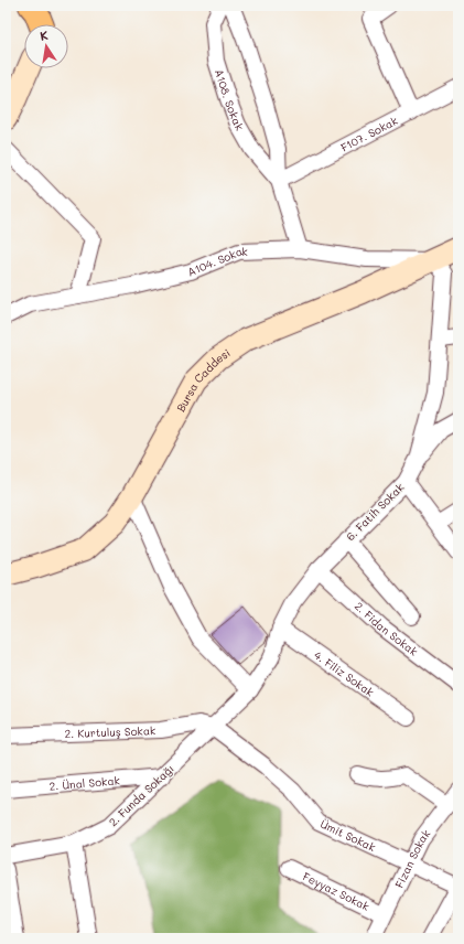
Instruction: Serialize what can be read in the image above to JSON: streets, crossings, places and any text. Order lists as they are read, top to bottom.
{
  "streets": {
    "main road": ["Bursa Caddesi"],
    "street": [
      "A108. Sokak",
      "F107. Sokak",
      "A104. Sokak",
      "6. Fatih Sokak",
      "2. Fidan Sokak",
      "4. Filiz Sokak",
      "2. Kurtuluş Sokak",
      "2. Ünal Sokak",
      "2. Funda Sokağı",
      "Ümit Sokak",
      "Fizan Sokak",
      "Feyyaz Sokak"
    ]
  },
  "crossings": [
    ["A108. Sokak", "F107. Sokak"],
    ["A108. Sokak", "A104. Sokak"],
    ["A104. Sokak", "Bursa Caddesi"],
    ["A104. Sokak", "6. Fatih Sokak"],
    ["Bursa Caddesi", "6. Fatih Sokak"],
    ["6. Fatih Sokak", "2. Fidan Sokak"],
    ["6. Fatih Sokak", "4. Filiz Sokak"],
    ["6. Fatih Sokak", "2. Kurtuluş Sokak"],
    ["6. Fatih Sokak", "2. Funda Sokağı"],
    ["6. Fatih Sokak", "Ümit Sokak"],
    ["2. Kurtuluş Sokak", "2. Funda Sokağı"],
    ["2. Kurtuluş Sokak", "Ümit Sokak"],
    ["2. Ünal Sokak", "2. Funda Sokağı"],
    ["2. Funda Sokağı", "Ümit Sokak"],
    ["Ümit Sokak", "Fizan Sokak"],
    ["Fizan Sokak", "Feyyaz Sokak"]
  ],
  "north": "top"
}
